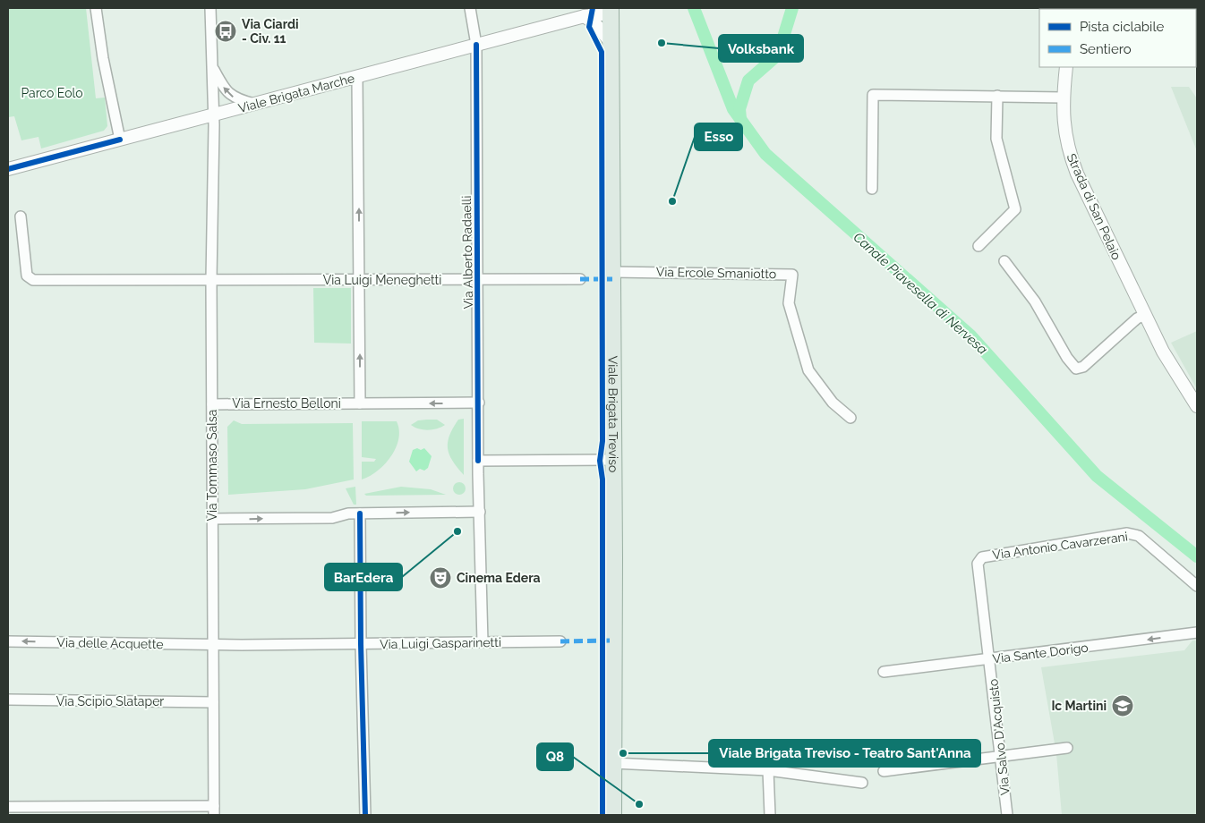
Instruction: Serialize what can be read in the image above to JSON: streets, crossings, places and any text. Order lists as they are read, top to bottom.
{
  "streets": {
    "main road": ["Viale Brigata Treviso"],
    "street": [
      "Viale Brigata Marche",
      "Strada di San Pelaio",
      "Via Alberto Radaelli",
      "Via Ercole Smaniotto",
      "Via Luigi Meneghetti",
      "Via Ernesto Belloni",
      "Via Tommaso Salsa",
      "Via Antonio Cavarzerani",
      "Via delle Acquette",
      "Via Luigi Gasparinetti",
      "Via Sante Dorigo",
      "Via Scipio Slataper",
      "Via Salvo D'Acquisto"
    ]
  },
  "crossings": [
    ["Viale Brigata Marche", "Via Alberto Radaelli"],
    ["Viale Brigata Marche", "Viale Brigata Treviso"],
    ["Viale Brigata Marche", "Via Tommaso Salsa"],
    ["Via Alberto Radaelli", "Via Luigi Meneghetti"],
    ["Via Alberto Radaelli", "Via Ernesto Belloni"],
    ["Via Alberto Radaelli", "Via Luigi Gasparinetti"],
    ["Via Ercole Smaniotto", "Viale Brigata Treviso"],
    ["Via Luigi Meneghetti", "Via Tommaso Salsa"],
    ["Via Ernesto Belloni", "Via Tommaso Salsa"],
    ["Via Tommaso Salsa", "Via delle Acquette"],
    ["Via Tommaso Salsa", "Via Luigi Gasparinetti"],
    ["Via Tommaso Salsa", "Via Scipio Slataper"],
    ["Via Antonio Cavarzerani", "Via Sante Dorigo"],
    ["Via Antonio Cavarzerani", "Via Salvo D'Acquisto"],
    ["Via delle Acquette", "Via Luigi Gasparinetti"],
    ["Via Sante Dorigo", "Via Salvo D'Acquisto"]
  ],
  "one_way": ["Via Ernesto Belloni", "Via delle Acquette", "Via Sante Dorigo"],
  "water": ["Canale Piavesella di Nervesa"],
  "parks": ["Parco Eolo"],
  "places": {
    "bus stop": ["Via Ciardi - Civ. 11"],
    "other": [
      "Volksbank",
      "Esso",
      "BarEdera",
      "Viale Brigata Treviso - Teatro Sant'Anna",
      "Q8"
    ],
    "theatre": ["Cinema Edera"],
    "school or university": ["Ic Martini"]
  },
  "legend": ["Pista ciclabile", "Sentiero"]
}
